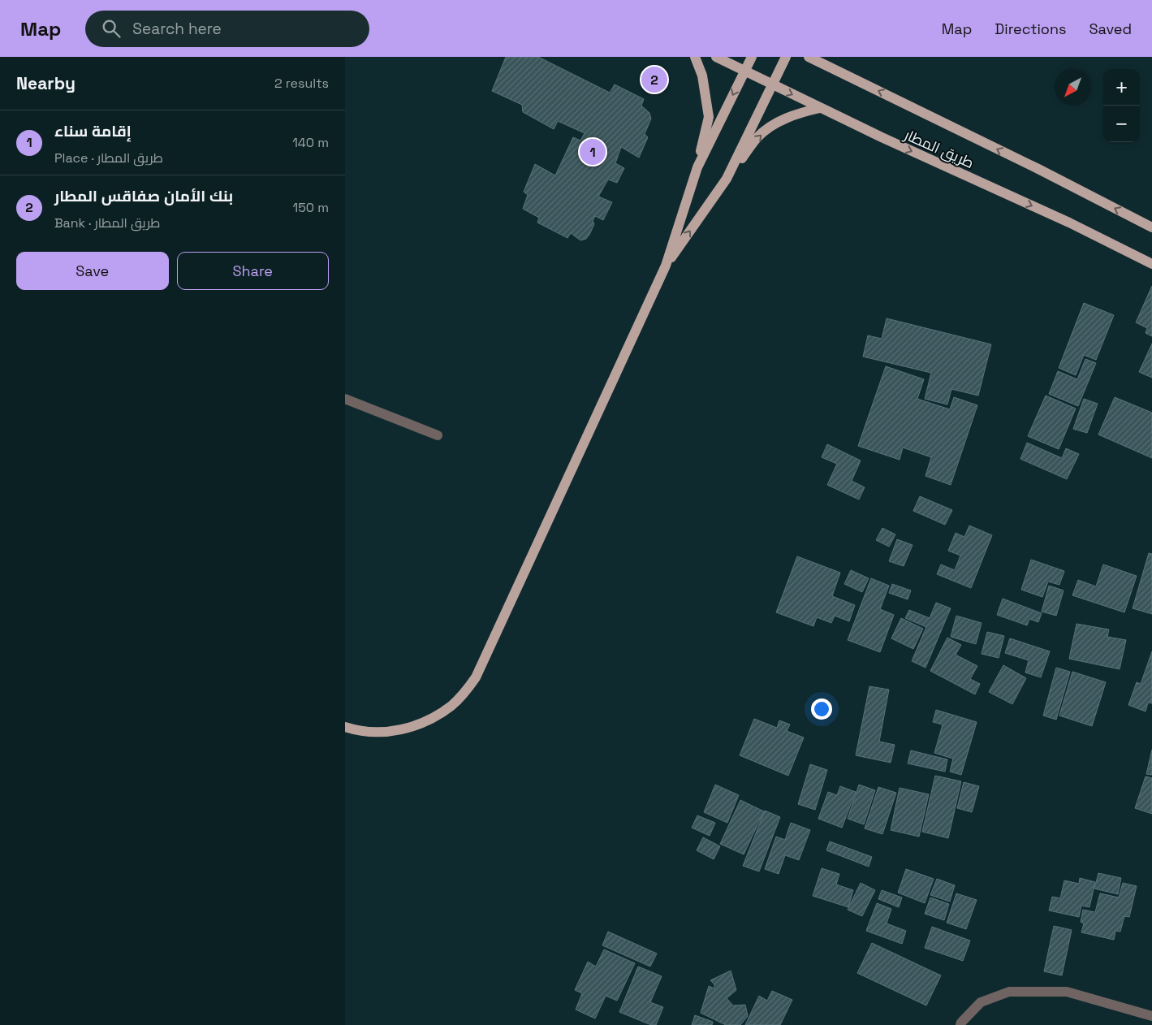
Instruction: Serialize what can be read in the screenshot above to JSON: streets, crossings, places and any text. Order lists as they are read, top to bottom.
{
  "streets": {
    "main road": ["طريق المطار"]
  },
  "north": "bottom left",
  "page": {
    "header": "Map",
    "search": "Search here",
    "nav": ["Map", "Directions", "Saved"],
    "heading": ["Nearby", "2 results"],
    "pins": ["2", "1"],
    "map_buttons": ["+", "−"],
    "list": [
      {
        "mark": "1",
        "name": "إقامة سناء",
        "note": "Place · طريق المطار",
        "value": "140 m"
      },
      {
        "mark": "2",
        "name": "بنك الأمان صفاقس المطار",
        "note": "Bank · طريق المطار",
        "value": "150 m"
      }
    ],
    "buttons": ["Save", "Share"]
  }
}
